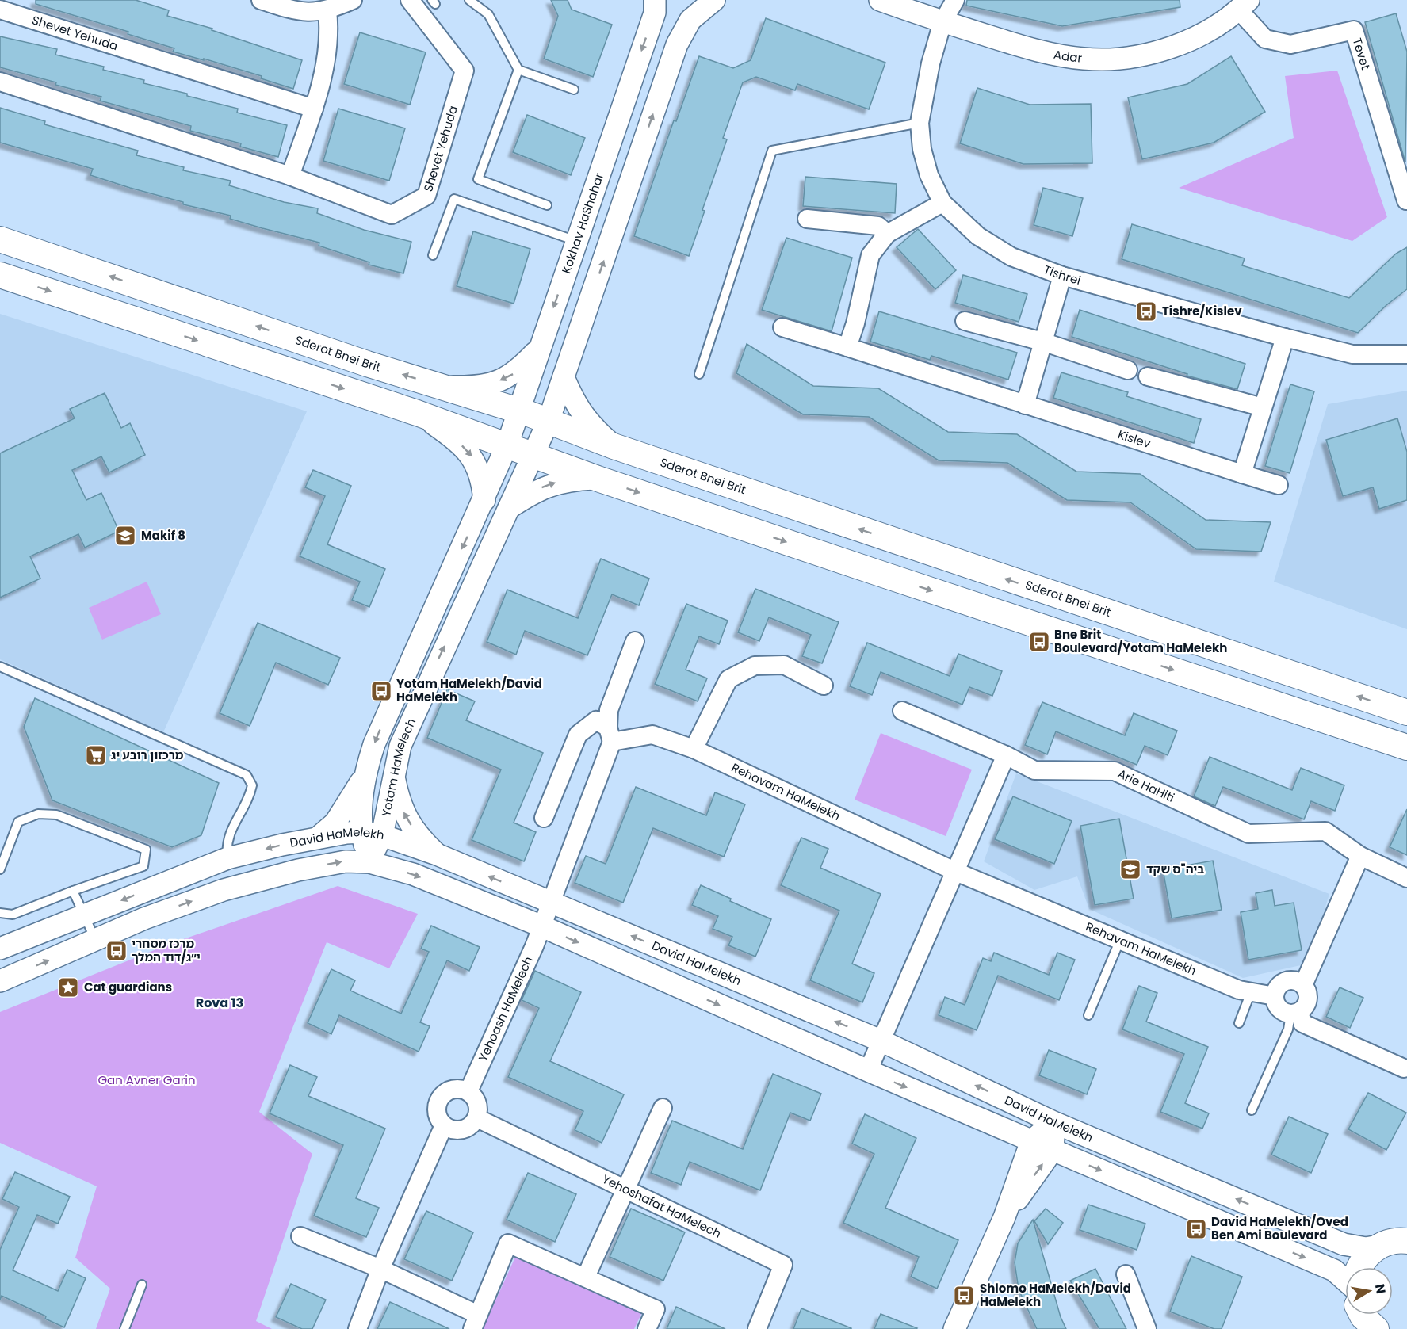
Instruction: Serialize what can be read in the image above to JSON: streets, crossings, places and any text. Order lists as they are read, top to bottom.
{
  "streets": {
    "main road": ["Sderot Bnei Brit"],
    "street": [
      "Shevet Yehuda",
      "Tevet",
      "Adar",
      "Kokhav HaShahar",
      "Tishrei",
      "Kislev",
      "Yotam HaMelech",
      "Arie HaHiti",
      "Rehavam HaMelekh",
      "David HaMelekh",
      "Yehoash HaMelech",
      "Yehoshafat HaMelech"
    ]
  },
  "crossings": [
    ["Tevet", "Adar"],
    ["Adar", "Tishrei"],
    ["Kokhav HaShahar", "Sderot Bnei Brit"],
    ["Kokhav HaShahar", "Yotam HaMelech"],
    ["Sderot Bnei Brit", "Yotam HaMelech"],
    ["Yotam HaMelech", "David HaMelekh"],
    ["David HaMelekh", "Yehoash HaMelech"],
    ["Yehoash HaMelech", "Yehoshafat HaMelech"]
  ],
  "districts": ["Rova 13"],
  "parks": ["Gan Avner Garin"],
  "places": {
    "bus stop": [
      "Tishre/Kislev",
      "Bne Brit Boulevard/Yotam HaMelekh",
      "Yotam HaMelekh/David HaMelekh",
      "מרכז מסחרי י״ג/דוד המלך",
      "David HaMelekh/Oved Ben Ami Boulevard",
      "Shlomo HaMelekh/David HaMelekh"
    ],
    "school or university": ["Makif 8", "ביה\"ס שקד"],
    "supermarket": ["מרכזון רובע יג"],
    "place": ["Cat guardians"]
  },
  "north": "right"
}
